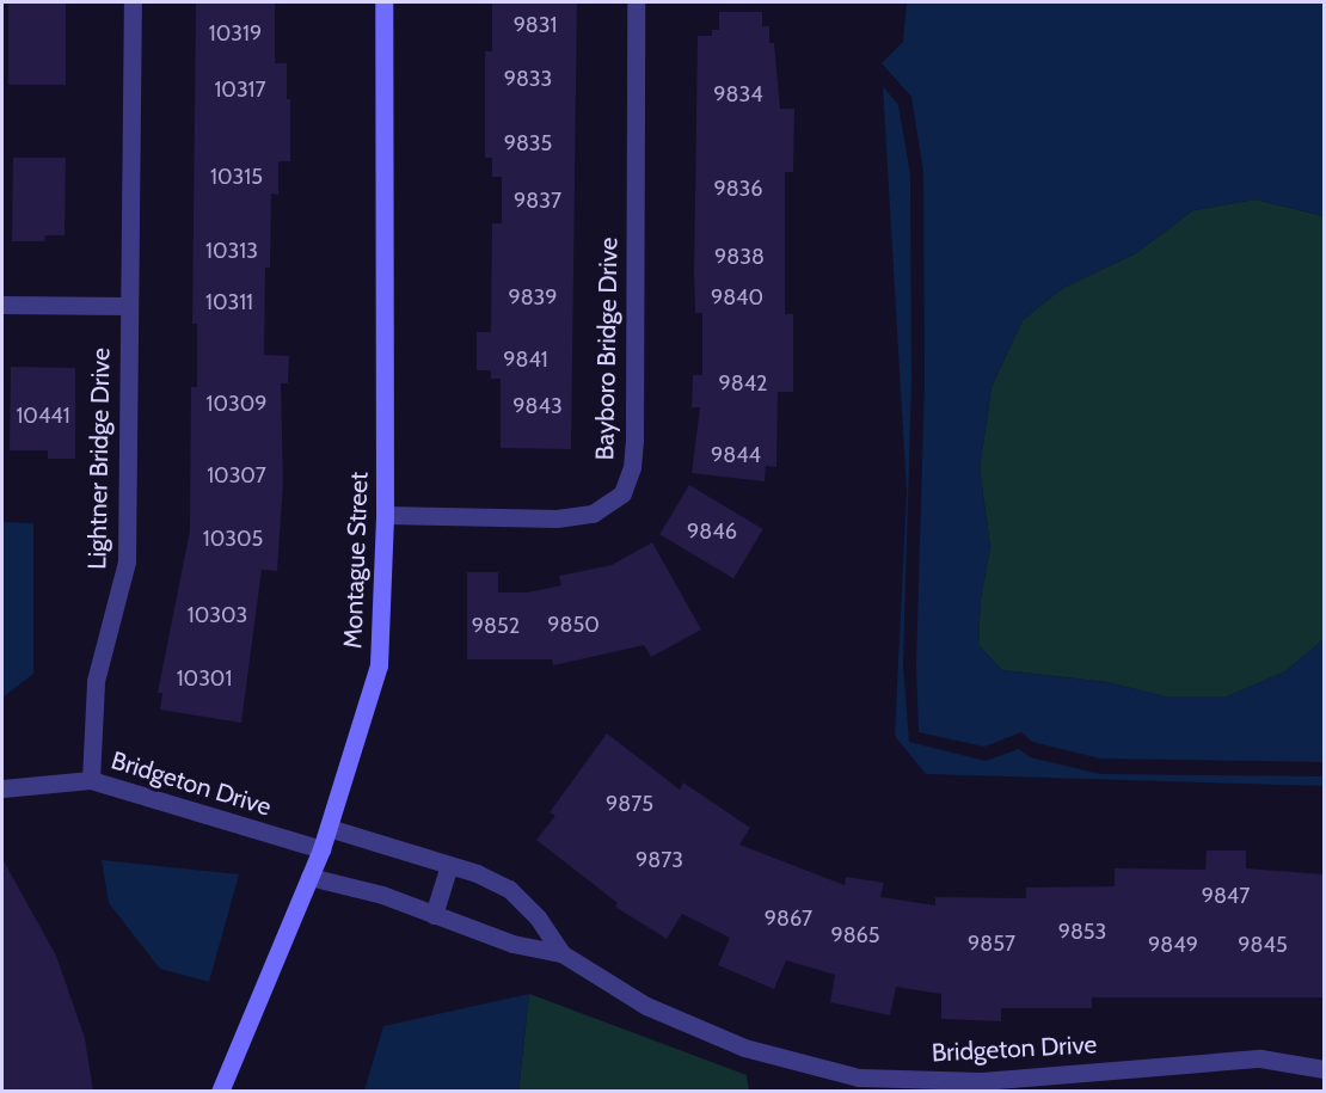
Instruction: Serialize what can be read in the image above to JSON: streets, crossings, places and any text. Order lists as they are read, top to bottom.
{
  "streets": {
    "street": [
      "Bayboro Bridge Drive",
      "Lightner Bridge Drive",
      "Montague Street",
      "Bridgeton Drive"
    ]
  },
  "crossings": [
    ["Bayboro Bridge Drive", "Montague Street"],
    ["Lightner Bridge Drive", "Bridgeton Drive"],
    ["Montague Street", "Bridgeton Drive"]
  ],
  "house_numbers": [
    "9831",
    "10319",
    "9833",
    "10317",
    "9834",
    "9835",
    "10315",
    "9836",
    "9837",
    "10313",
    "9838",
    "9839",
    "9840",
    "10311",
    "9841",
    "9842",
    "10309",
    "9843",
    "10441",
    "9844",
    "10307",
    "9846",
    "10305",
    "10303",
    "9850",
    "9852",
    "10301",
    "9875",
    "9873",
    "9847",
    "9867",
    "9853",
    "9865",
    "9857",
    "9849",
    "9845"
  ]
}
